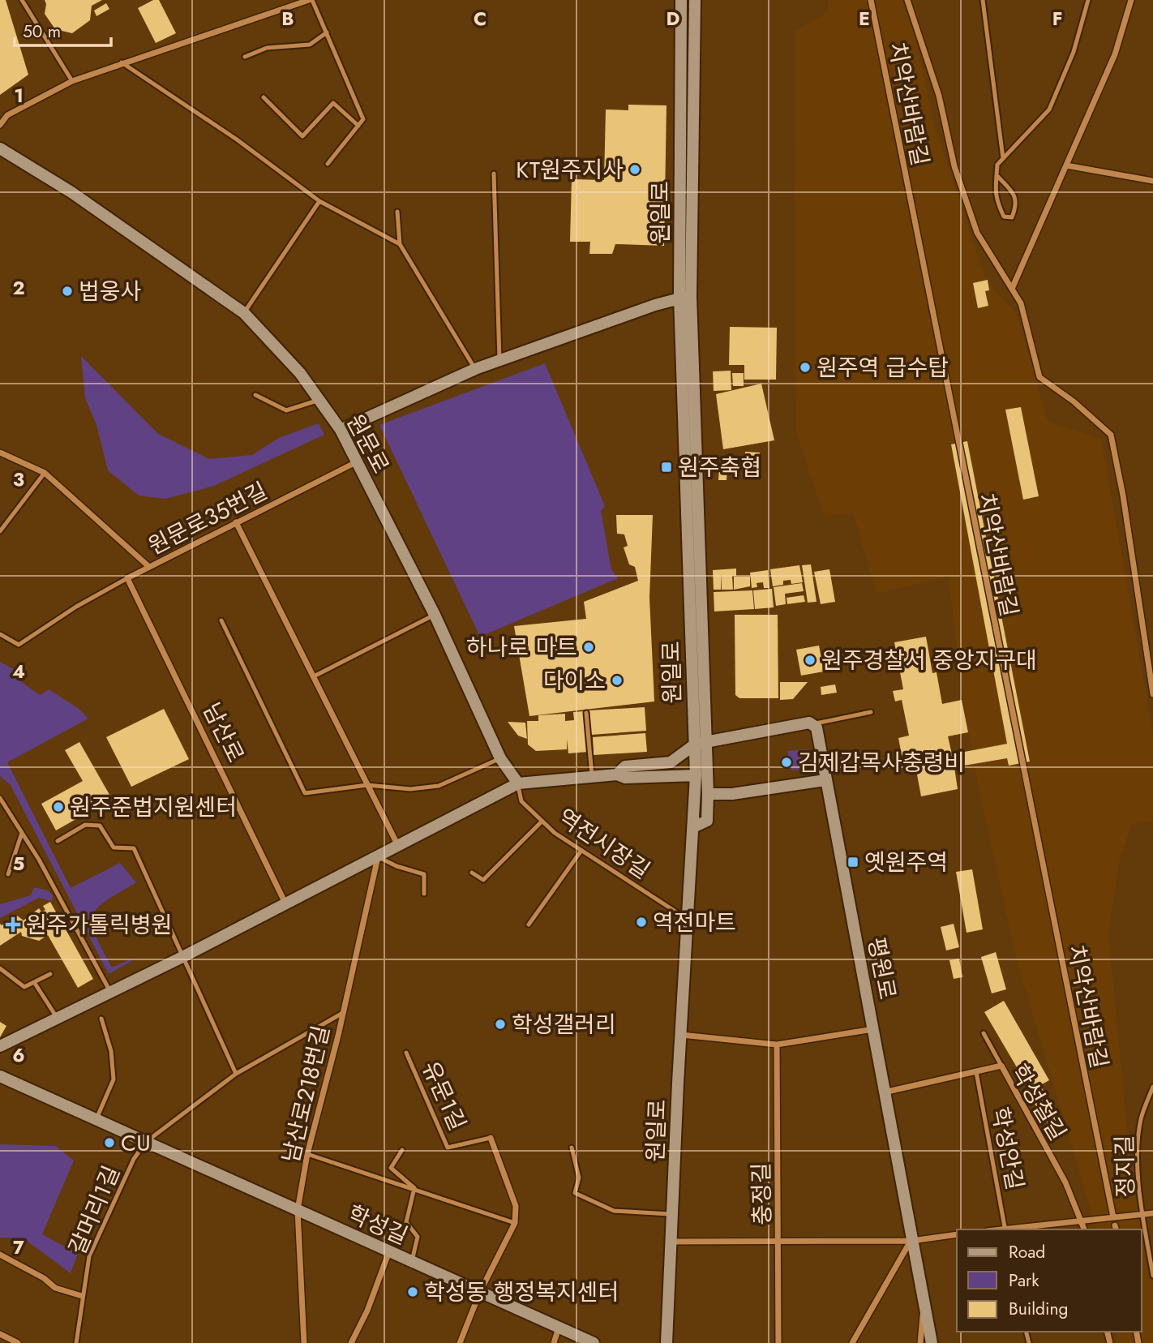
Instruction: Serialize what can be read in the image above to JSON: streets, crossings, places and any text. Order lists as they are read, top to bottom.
{
  "streets": {
    "street": [
      "치악산바람길",
      "원일로",
      "원문로",
      "원문로35번길",
      "남산로",
      "평원로",
      "남산로218번길",
      "유문1길",
      "학성철길",
      "정지길",
      "충정길",
      "학성길"
    ],
    "lane": ["역전시장길", "학성안길", "갈머리1길"]
  },
  "crossings": [
    ["원일로", "역전시장길"],
    ["원문로", "원문로35번길"],
    ["원문로", "역전시장길"],
    ["원문로35번길", "남산로"],
    ["평원로", "학성철길"],
    ["남산로218번길", "학성길"],
    ["학성철길", "학성안길"],
    ["갈머리1길", "학성길"]
  ],
  "places": {
    "other": [
      "KT원주지사",
      "법웅사",
      "원주역 급수탑",
      "하나로 마트",
      "원주경찰서 중앙지구대",
      "다이소",
      "김제갑목사충령비",
      "원주준법지원센터",
      "역전마트",
      "학성갤러리",
      "CU",
      "학성동 행정복지센터"
    ],
    "transit": ["원주축협", "옛원주역"],
    "health": ["원주가톨릭병원"]
  },
  "legend": ["Road", "Park", "Building"],
  "scale_bar": "50 m",
  "grid": {
    "columns": [
      "B",
      "C",
      "D",
      "E",
      "F"
    ],
    "rows": [
      "1",
      "2",
      "3",
      "4",
      "5",
      "6",
      "7"
    ]
  }
}
